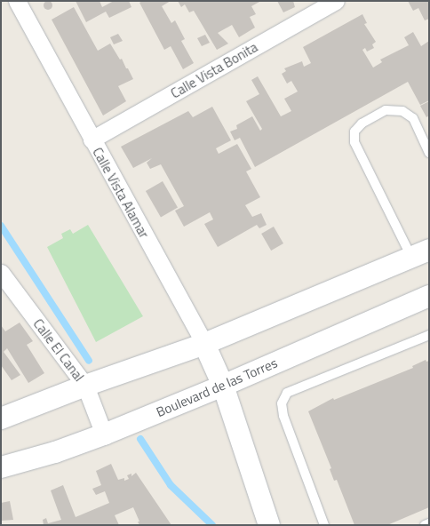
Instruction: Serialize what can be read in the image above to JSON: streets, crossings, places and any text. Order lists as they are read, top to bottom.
{
  "streets": {
    "street": [
      "Calle Vista Bonita",
      "Calle Vista Alamar",
      "Calle El Canal",
      "Boulevard de las Torres"
    ]
  },
  "crossings": [
    ["Calle Vista Bonita", "Calle Vista Alamar"],
    ["Calle Vista Alamar", "Boulevard de las Torres"],
    ["Calle El Canal", "Boulevard de las Torres"]
  ]
}
